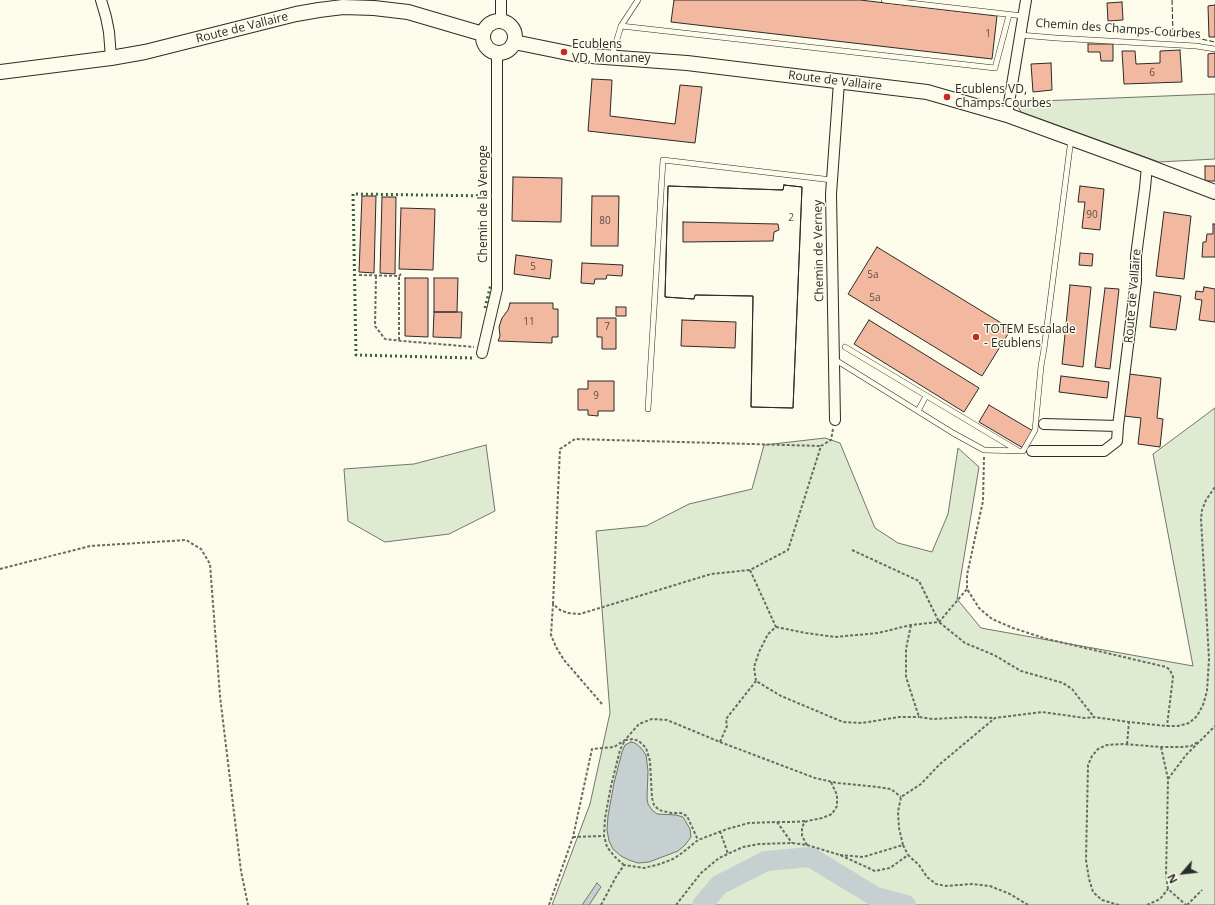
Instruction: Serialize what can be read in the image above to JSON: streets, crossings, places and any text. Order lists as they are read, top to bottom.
{
  "streets": {
    "street": [
      "Route de Vallaire",
      "Chemin des Champs-Courbes",
      "Chemin de la Venoge",
      "Chemin de Verney"
    ]
  },
  "crossings": [
    ["Route de Vallaire", "Chemin des Champs-Courbes"],
    ["Route de Vallaire", "Chemin de la Venoge"],
    ["Route de Vallaire", "Chemin de Verney"]
  ],
  "places": ["Ecublens VD, Montaney", "Ecublens VD, Champs-Courbes", "TOTEM Escalade - Ecublens"],
  "house_numbers": [
    "1",
    "6",
    "90",
    "2",
    "80",
    "5",
    "5a",
    "5a",
    "11",
    "7",
    "9"
  ],
  "north": "bottom left"
}
